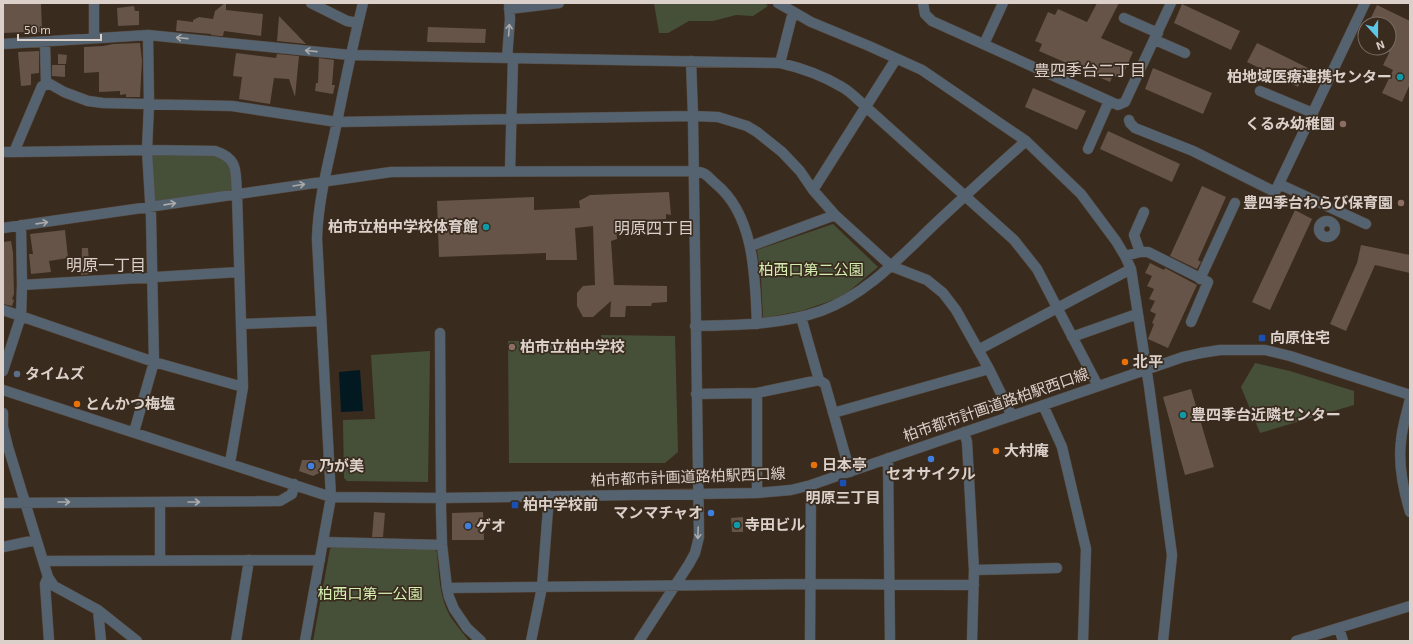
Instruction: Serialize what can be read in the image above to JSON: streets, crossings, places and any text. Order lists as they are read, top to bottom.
{
  "streets": {
    "street": ["柏市都市計画道路柏駅西口線"]
  },
  "districts": ["豊四季台二丁目", "明原四丁目", "明原一丁目"],
  "parks": ["柏西口第二公園", "柏西口第一公園"],
  "places": {
    "other": [
      "柏地域医療連携センター",
      "くるみ幼稚園",
      "豊四季台わらび保育園",
      "柏市立柏中学校体育館",
      "柏市立柏中学校",
      "北平",
      "タイムズ",
      "とんかつ梅塩",
      "豊四季台近隣センター",
      "大村庵",
      "セオサイクル",
      "日本亭",
      "乃が美",
      "マンマチャオ",
      "寺田ビル",
      "ゲオ"
    ],
    "transit": ["向原住宅", "明原三丁目", "柏中学校前"]
  },
  "scale_bar": "50 m",
  "north": "bottom"
}
